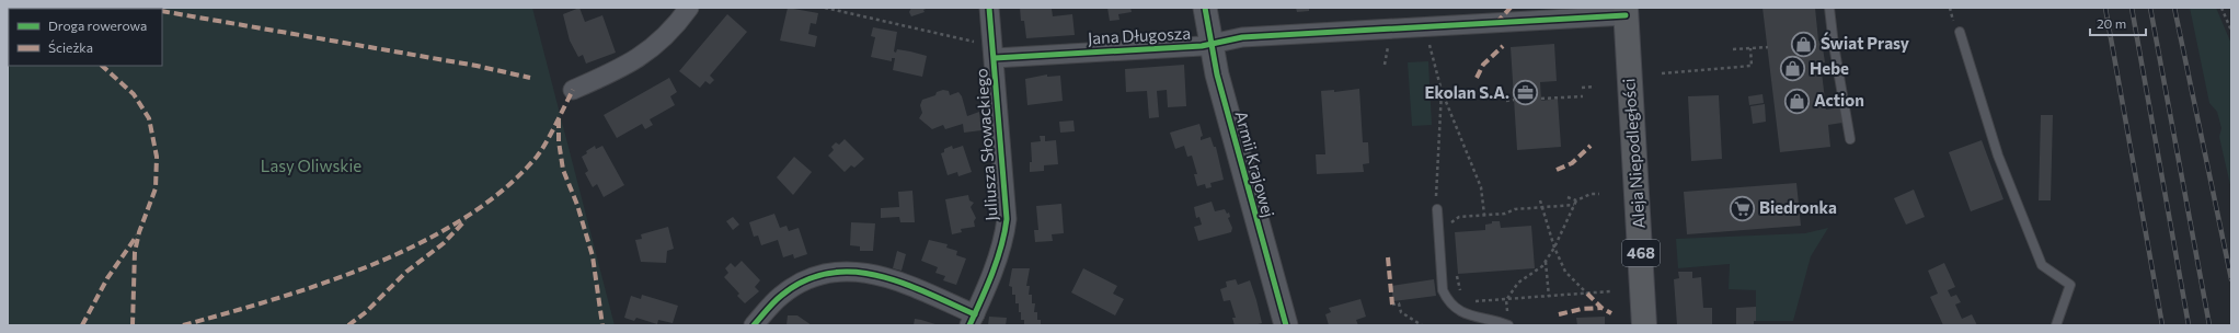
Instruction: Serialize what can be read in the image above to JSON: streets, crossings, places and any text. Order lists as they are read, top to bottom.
{
  "streets": {
    "main road": ["Aleja Niepodległości", "468"],
    "street": ["Jana Długosza", "Juliusza Słowackiego", "Armii Krajowej"]
  },
  "crossings": [
    ["Jana Długosza", "Juliusza Słowackiego"],
    ["Jana Długosza", "Aleja Niepodległości"],
    ["Jana Długosza", "Armii Krajowej"]
  ],
  "parks": ["Lasy Oliwskie"],
  "places": {
    "shop": ["Świat Prasy", "Hebe", "Action"],
    "office": ["Ekolan S.A."],
    "supermarket": ["Biedronka"]
  },
  "legend": ["Droga rowerowa", "Ścieżka"],
  "scale_bar": "20 m"
}
